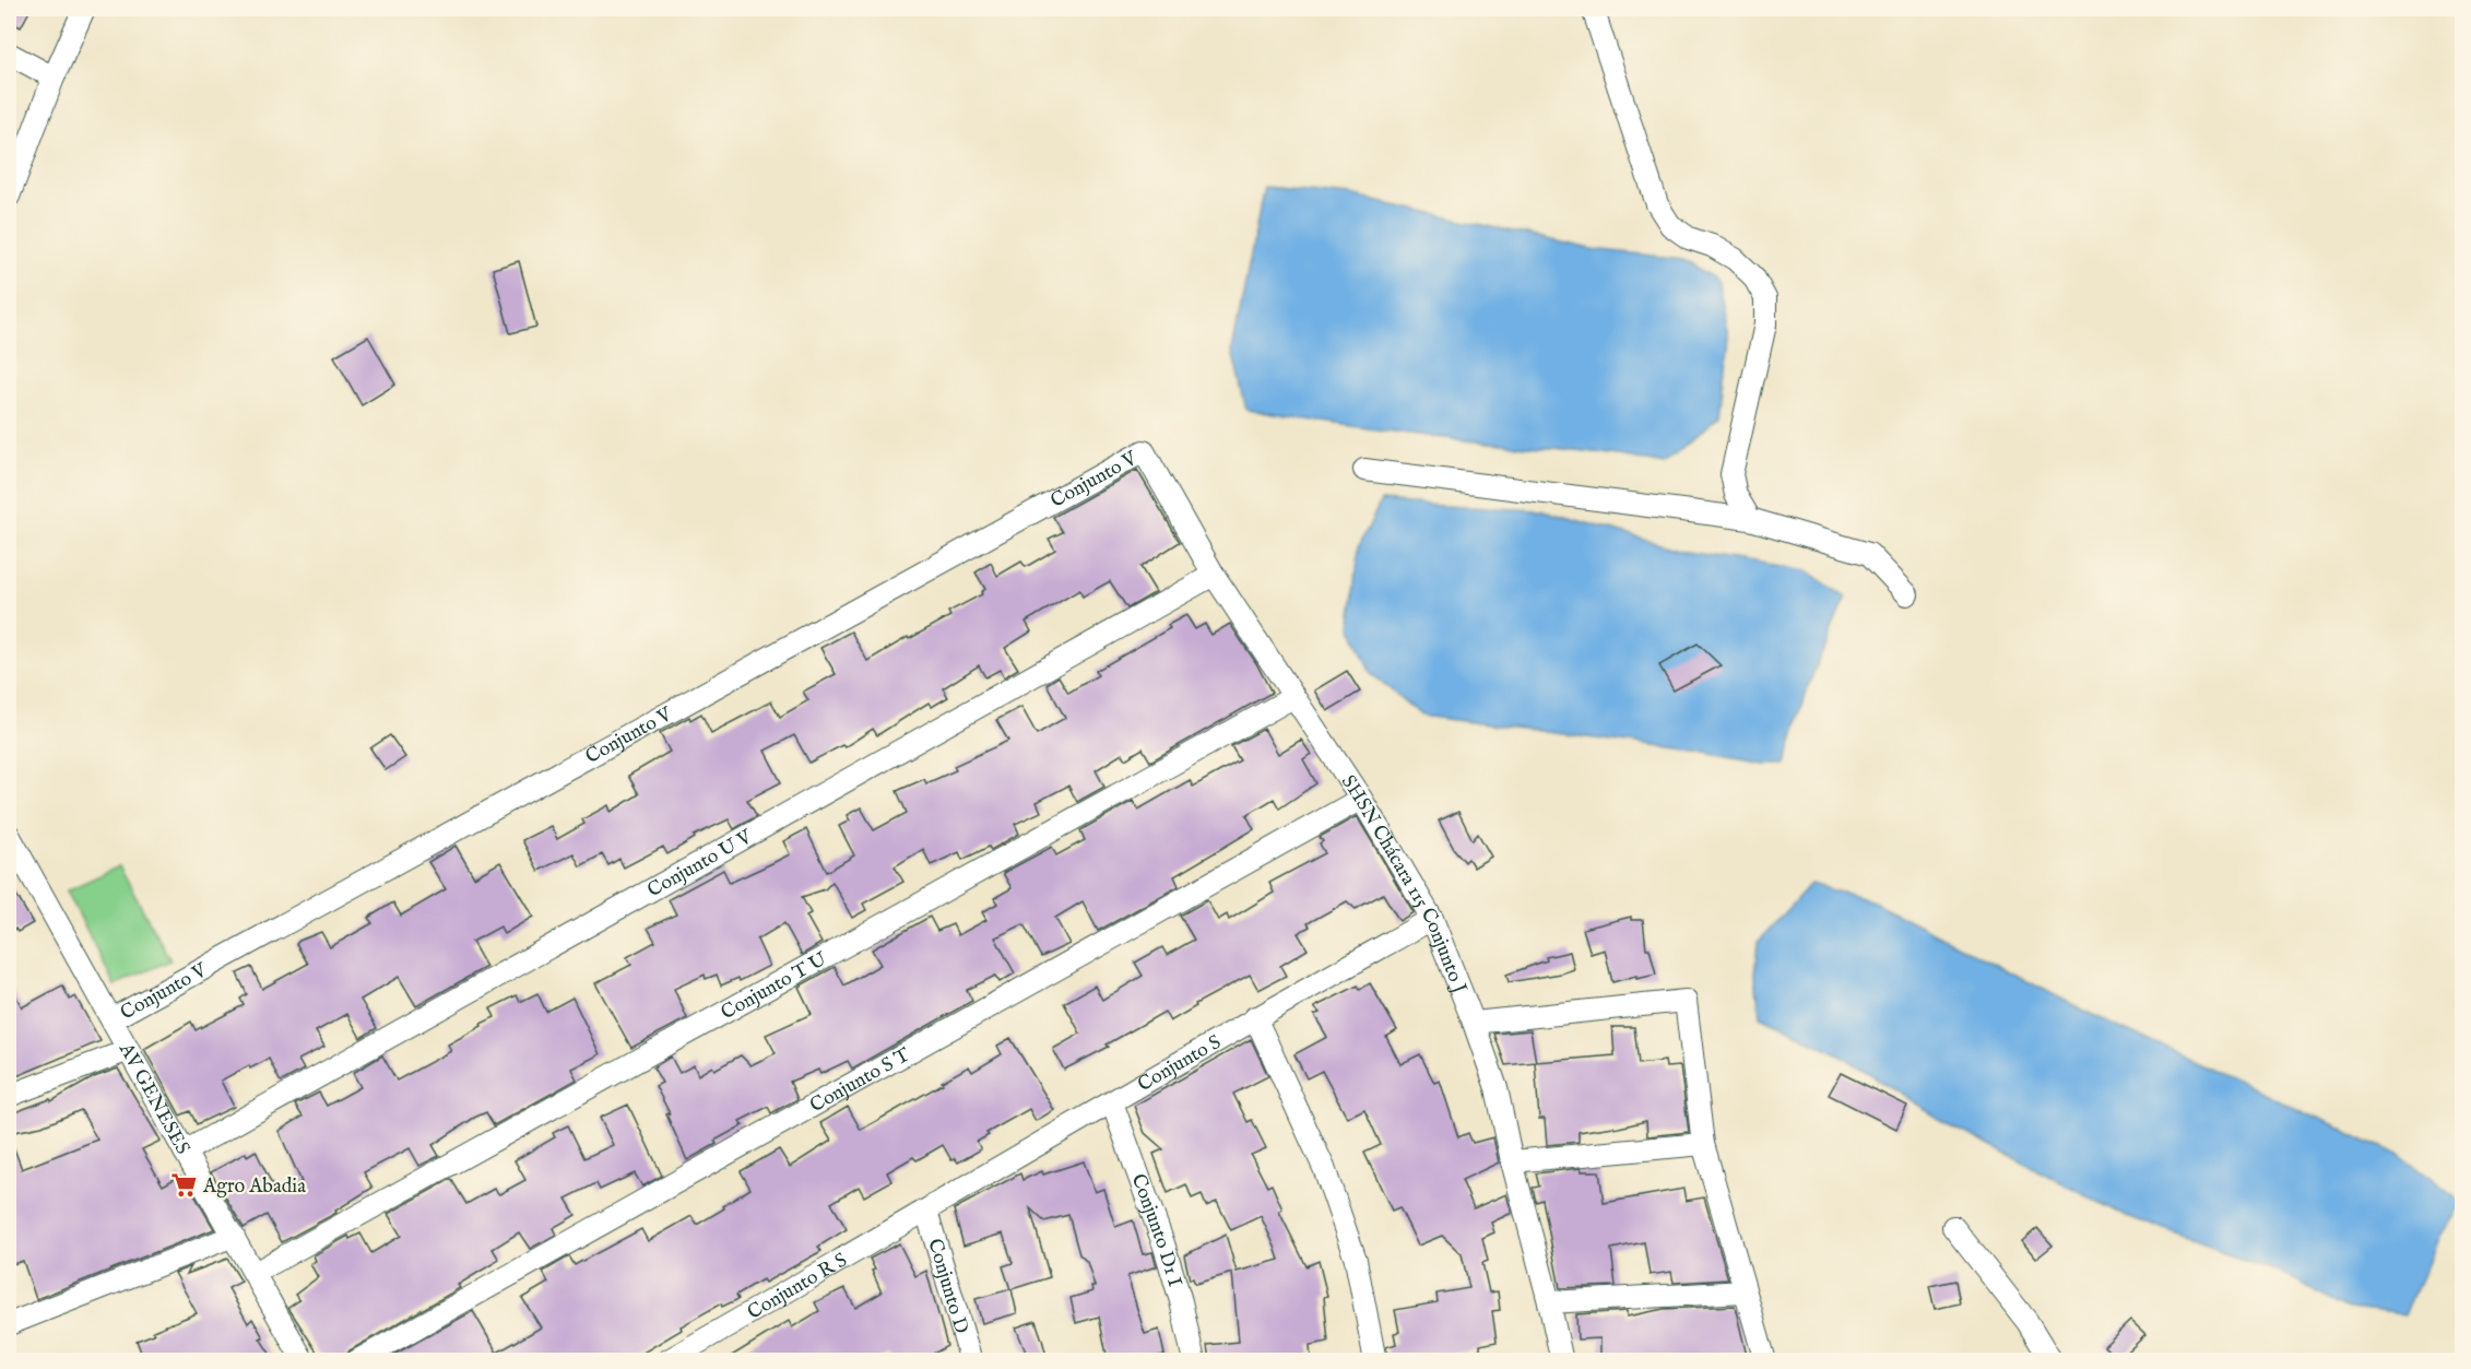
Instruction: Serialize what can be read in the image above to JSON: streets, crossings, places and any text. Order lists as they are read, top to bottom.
{
  "streets": {
    "street": [
      "Conjunto V",
      "Conjunto U V",
      "SHSN Chácara 115 Conjunto J",
      "Conjunto T U",
      "Conjunto S",
      "Conjunto S T",
      "AV GENESES",
      "Conjunto D1 I",
      "Conjunto R S",
      "Conjunto D"
    ]
  },
  "crossings": [
    ["Conjunto V", "SHSN Chácara 115 Conjunto J"],
    ["Conjunto V", "AV GENESES"],
    ["Conjunto U V", "SHSN Chácara 115 Conjunto J"],
    ["Conjunto U V", "AV GENESES"],
    ["SHSN Chácara 115 Conjunto J", "Conjunto T U"],
    ["SHSN Chácara 115 Conjunto J", "Conjunto S"],
    ["SHSN Chácara 115 Conjunto J", "Conjunto S T"],
    ["Conjunto T U", "AV GENESES"],
    ["Conjunto S", "Conjunto D1 I"],
    ["Conjunto S", "Conjunto R S"],
    ["Conjunto S", "Conjunto D"],
    ["Conjunto R S", "Conjunto D"]
  ],
  "places": {
    "supermarket": ["Agro Abadia"]
  }
}
